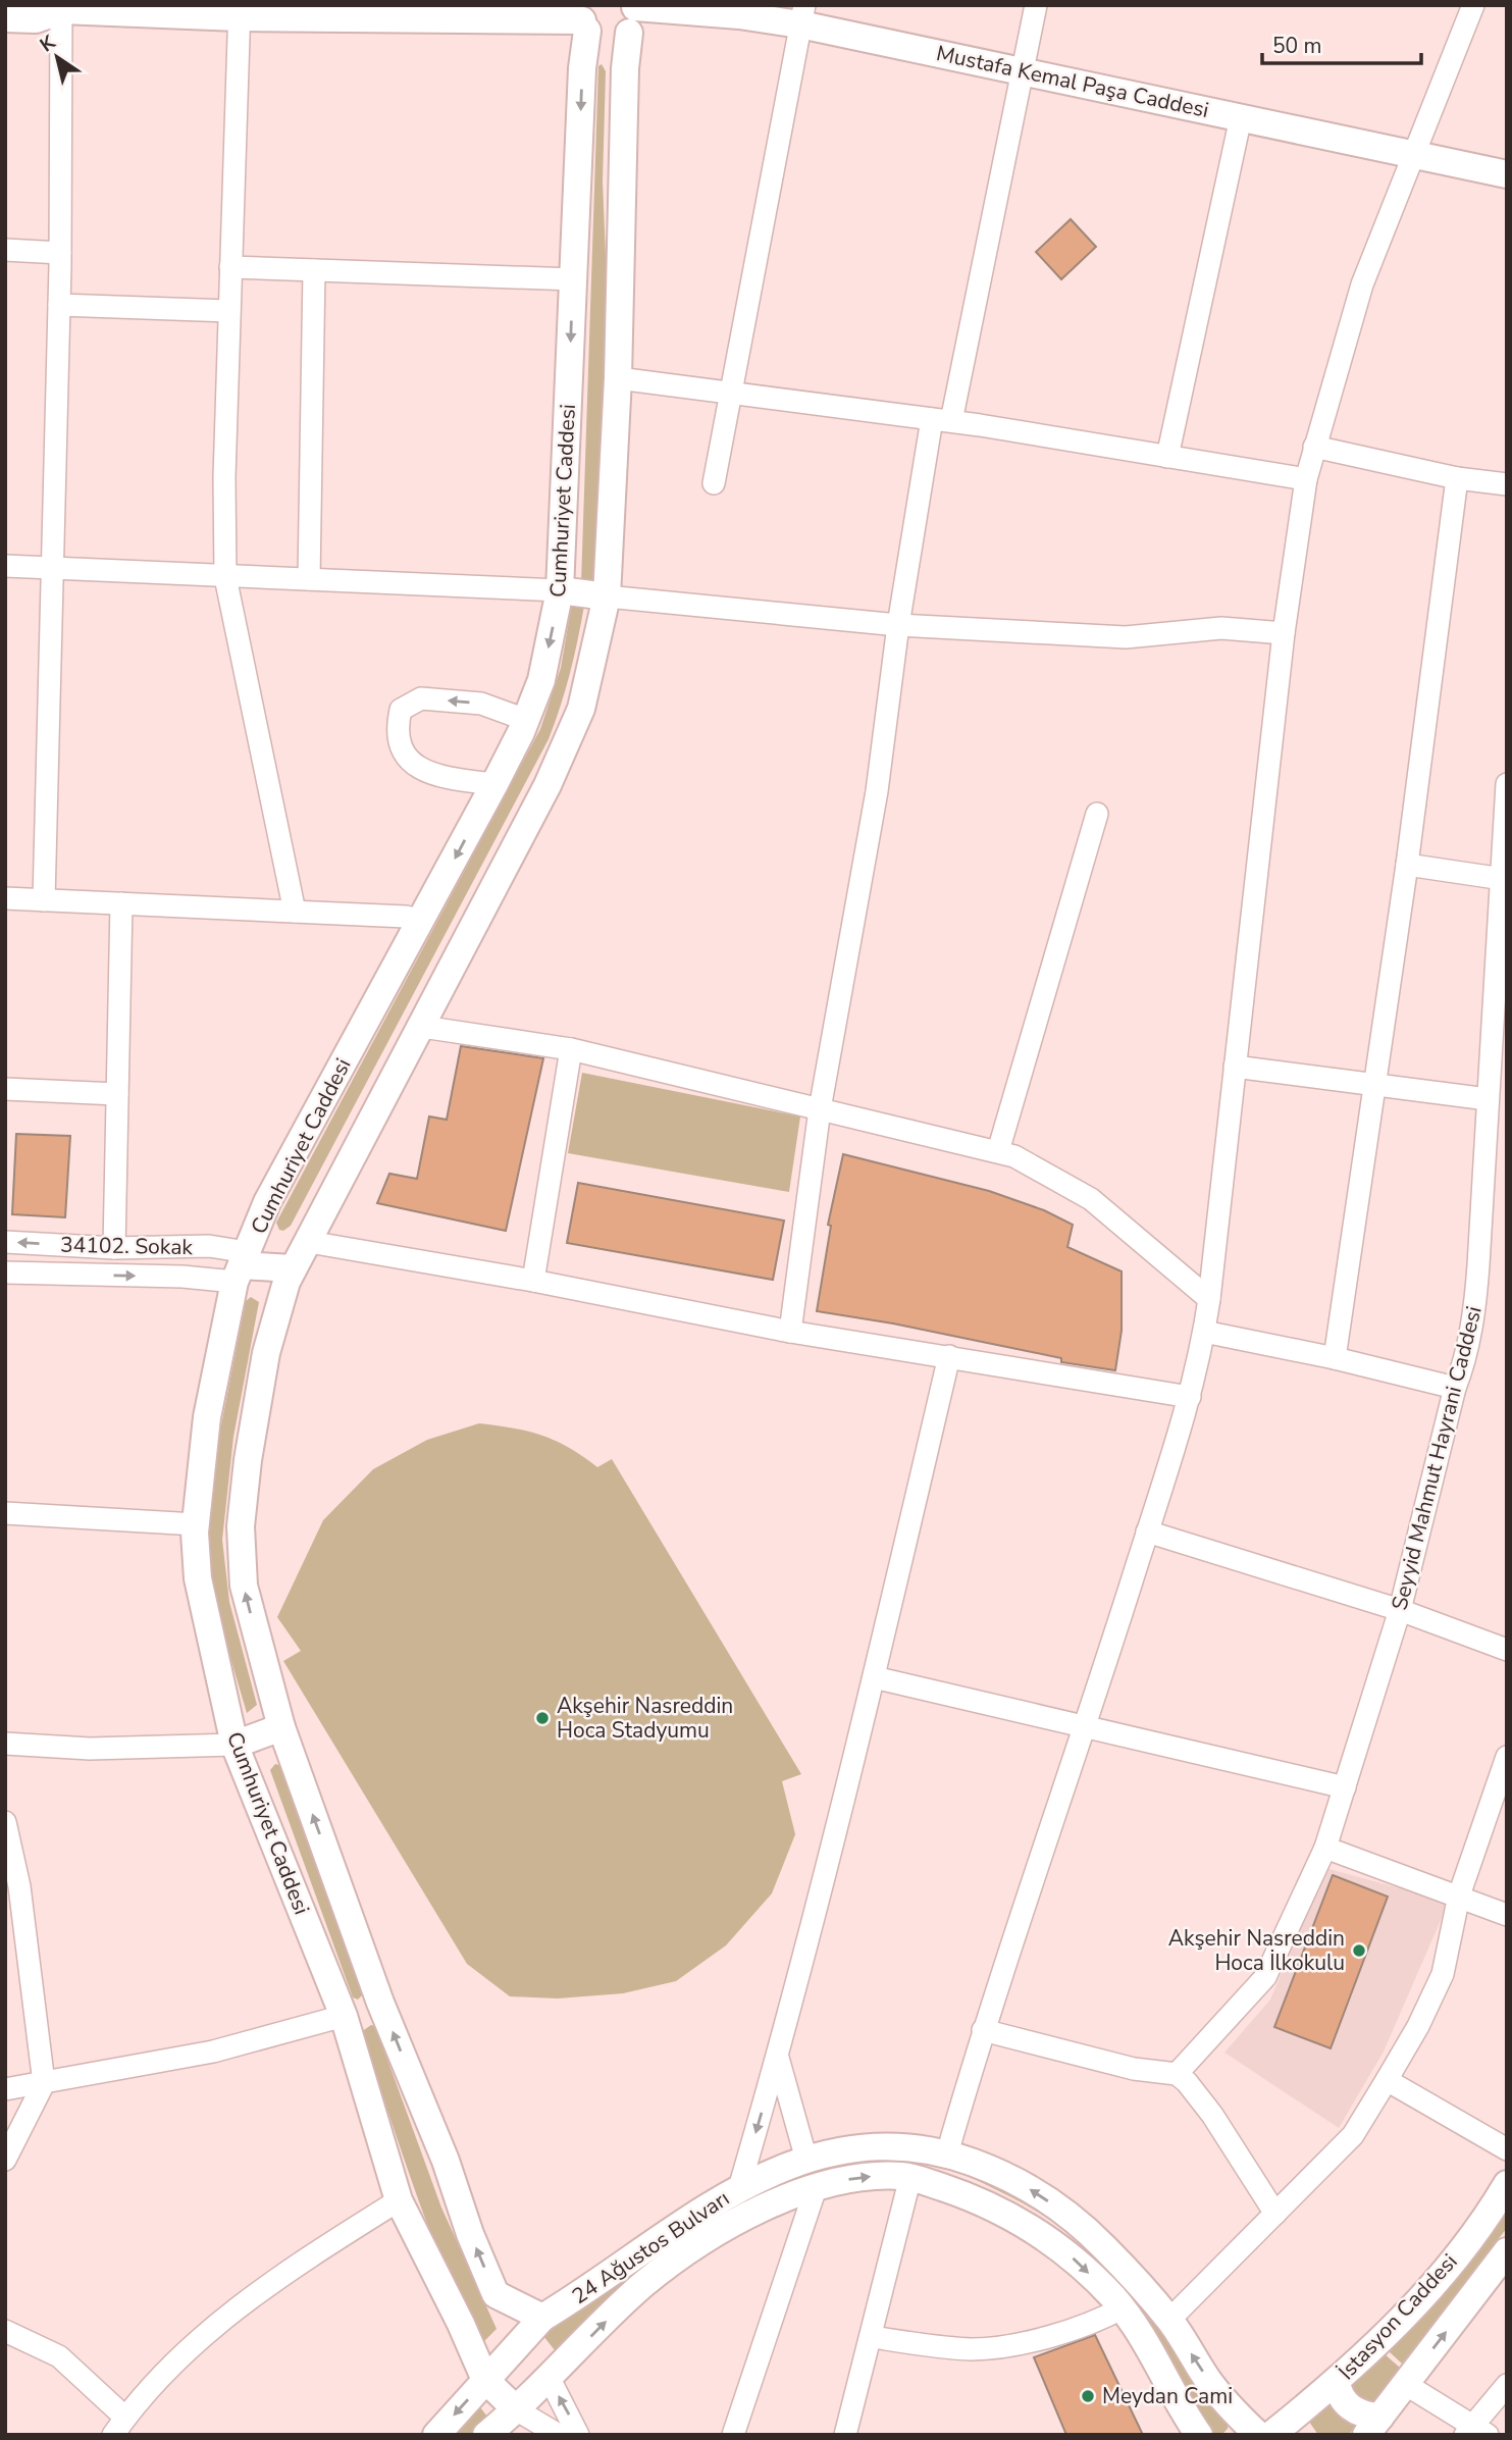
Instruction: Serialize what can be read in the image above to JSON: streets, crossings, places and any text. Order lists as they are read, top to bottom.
{
  "streets": {
    "main road": [
      "Mustafa Kemal Paşa Caddesi",
      "Cumhuriyet Caddesi",
      "24 Ağustos Bulvarı",
      "İstasyon Caddesi"
    ],
    "street": ["34102. Sokak", "Seyyid Mahmut Hayrani Caddesi"]
  },
  "crossings": [
    ["Mustafa Kemal Paşa Caddesi", "Cumhuriyet Caddesi"],
    ["Cumhuriyet Caddesi", "34102. Sokak"],
    ["Cumhuriyet Caddesi", "24 Ağustos Bulvarı"]
  ],
  "places": ["Akşehir Nasreddin Hoca Stadyumu", "Akşehir Nasreddin Hoca İlkokulu", "Meydan Cami"],
  "scale_bar": "50 m",
  "north": "top left"
}
